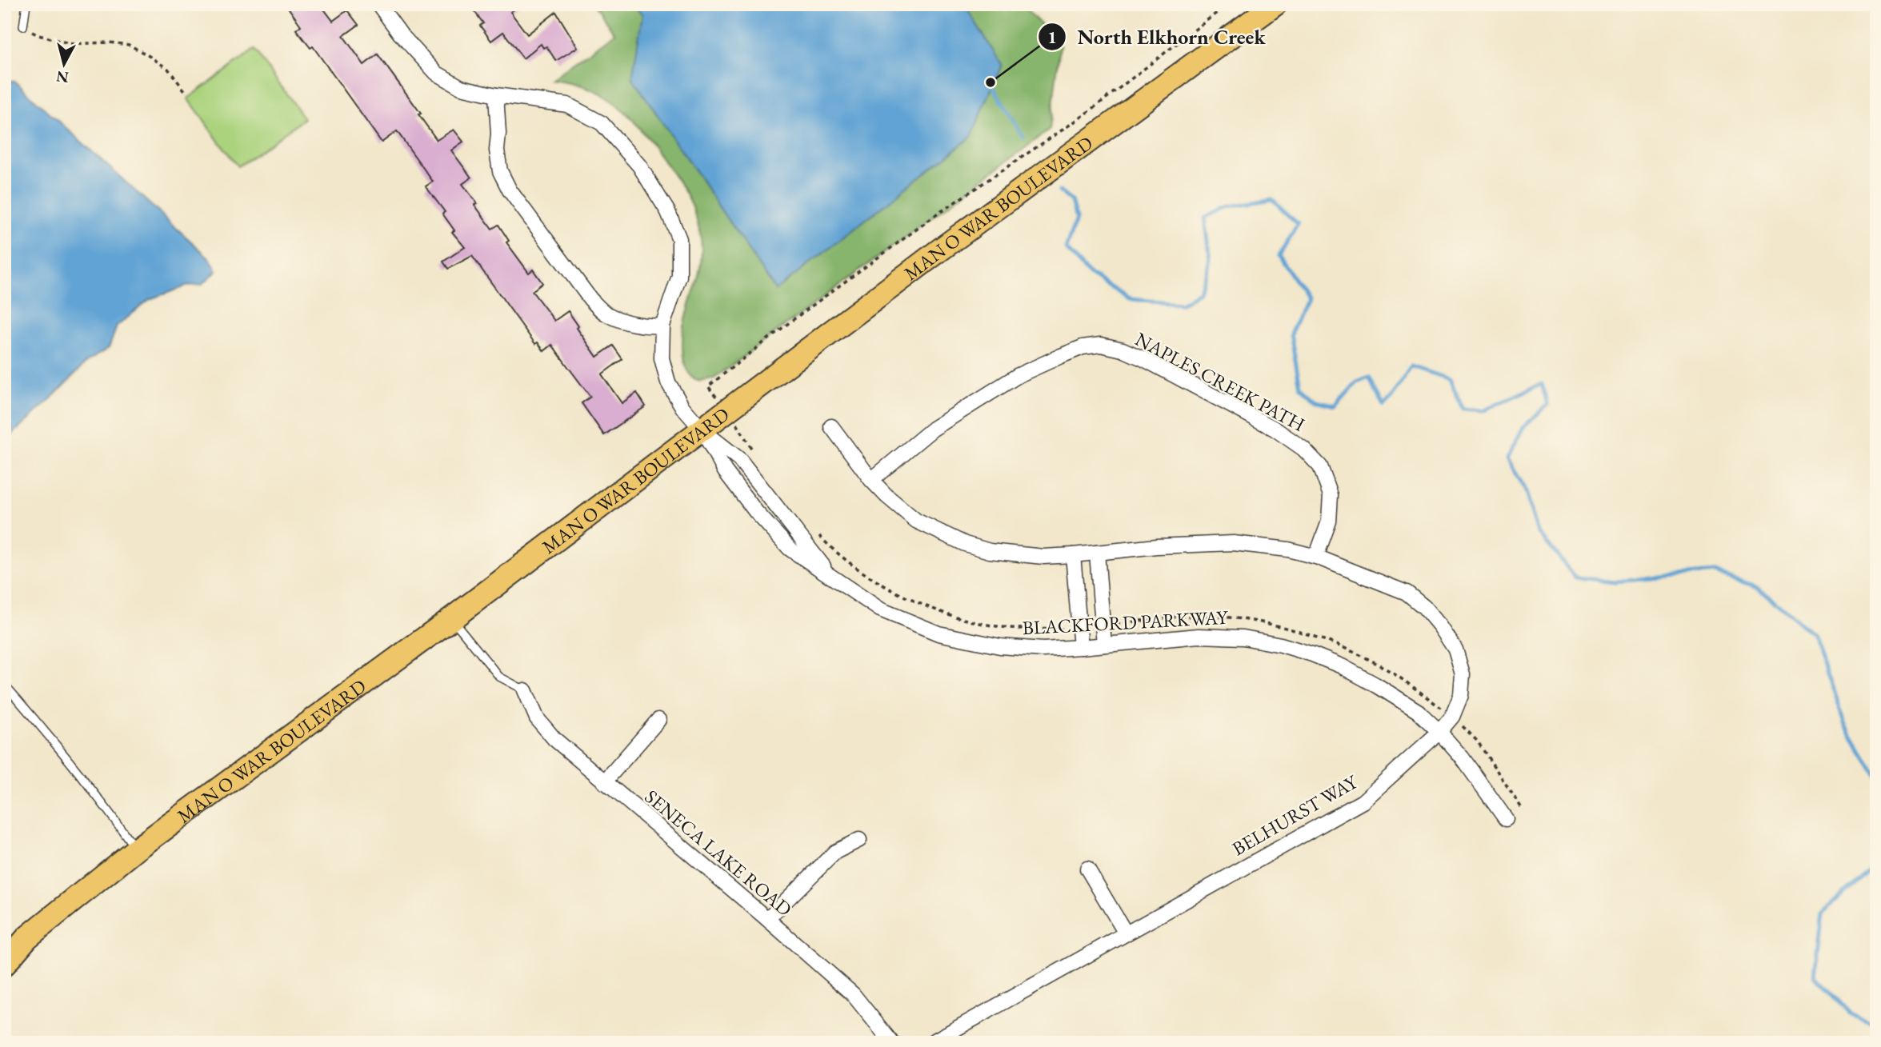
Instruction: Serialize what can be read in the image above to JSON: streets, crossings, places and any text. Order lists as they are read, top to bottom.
{
  "streets": {
    "main road": ["MAN O WAR BOULEVARD"],
    "street": [
      "NAPLES CREEK PATH",
      "BLACKFORD PARKWAY",
      "BELHURST WAY",
      "SENECA LAKE ROAD"
    ]
  },
  "crossings": [
    ["MAN O WAR BOULEVARD", "BLACKFORD PARKWAY"],
    ["NAPLES CREEK PATH", "BELHURST WAY"],
    ["BLACKFORD PARKWAY", "BELHURST WAY"]
  ],
  "places": ["North Elkhorn Creek"],
  "north": "bottom"
}
